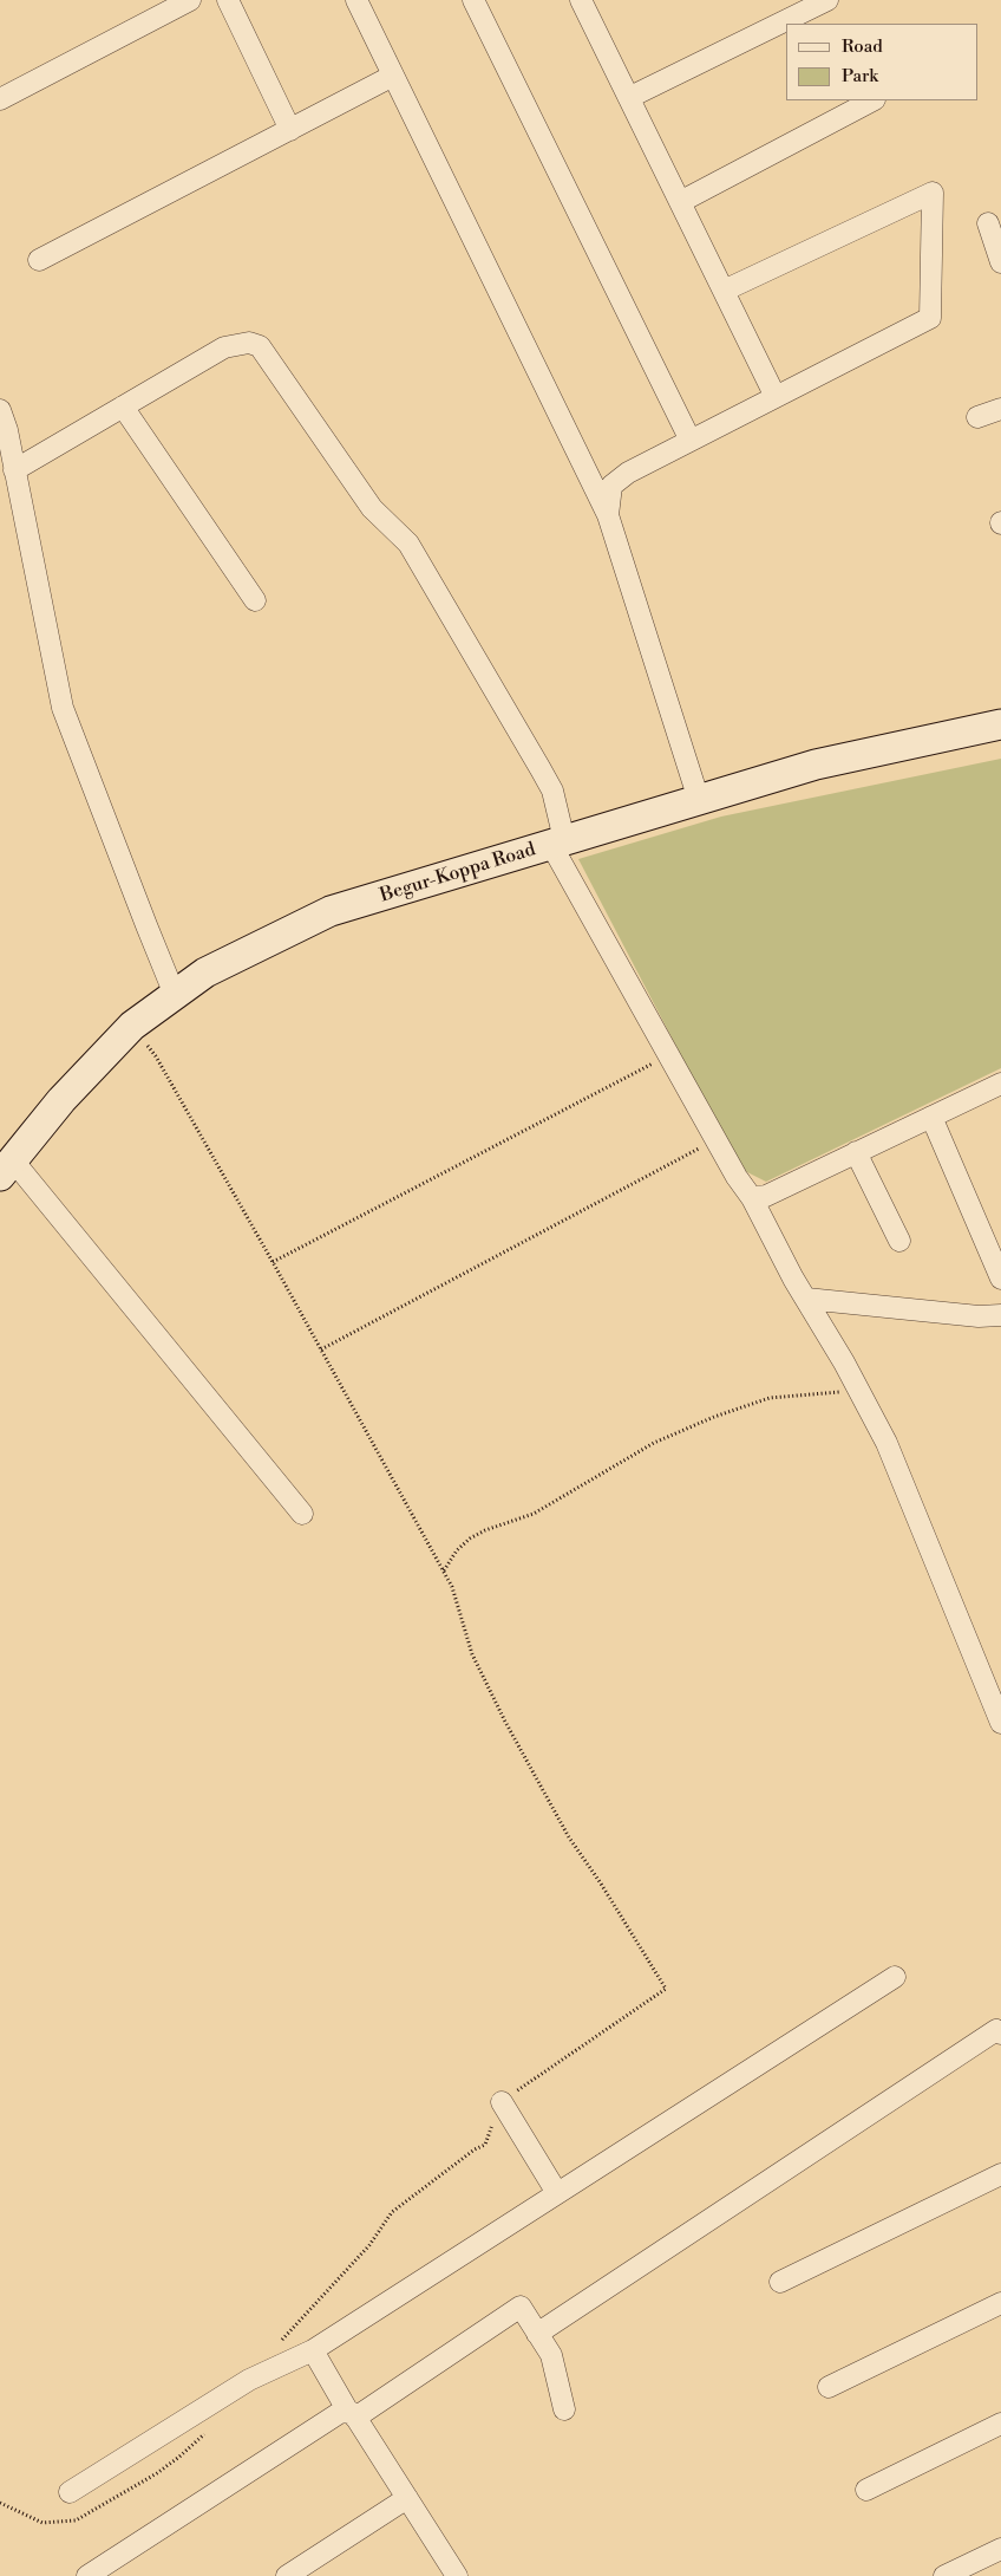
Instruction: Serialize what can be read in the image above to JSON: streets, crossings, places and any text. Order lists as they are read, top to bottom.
{
  "streets": {
    "main road": ["Begur-Koppa Road"]
  },
  "legend": ["Road", "Park"]
}
